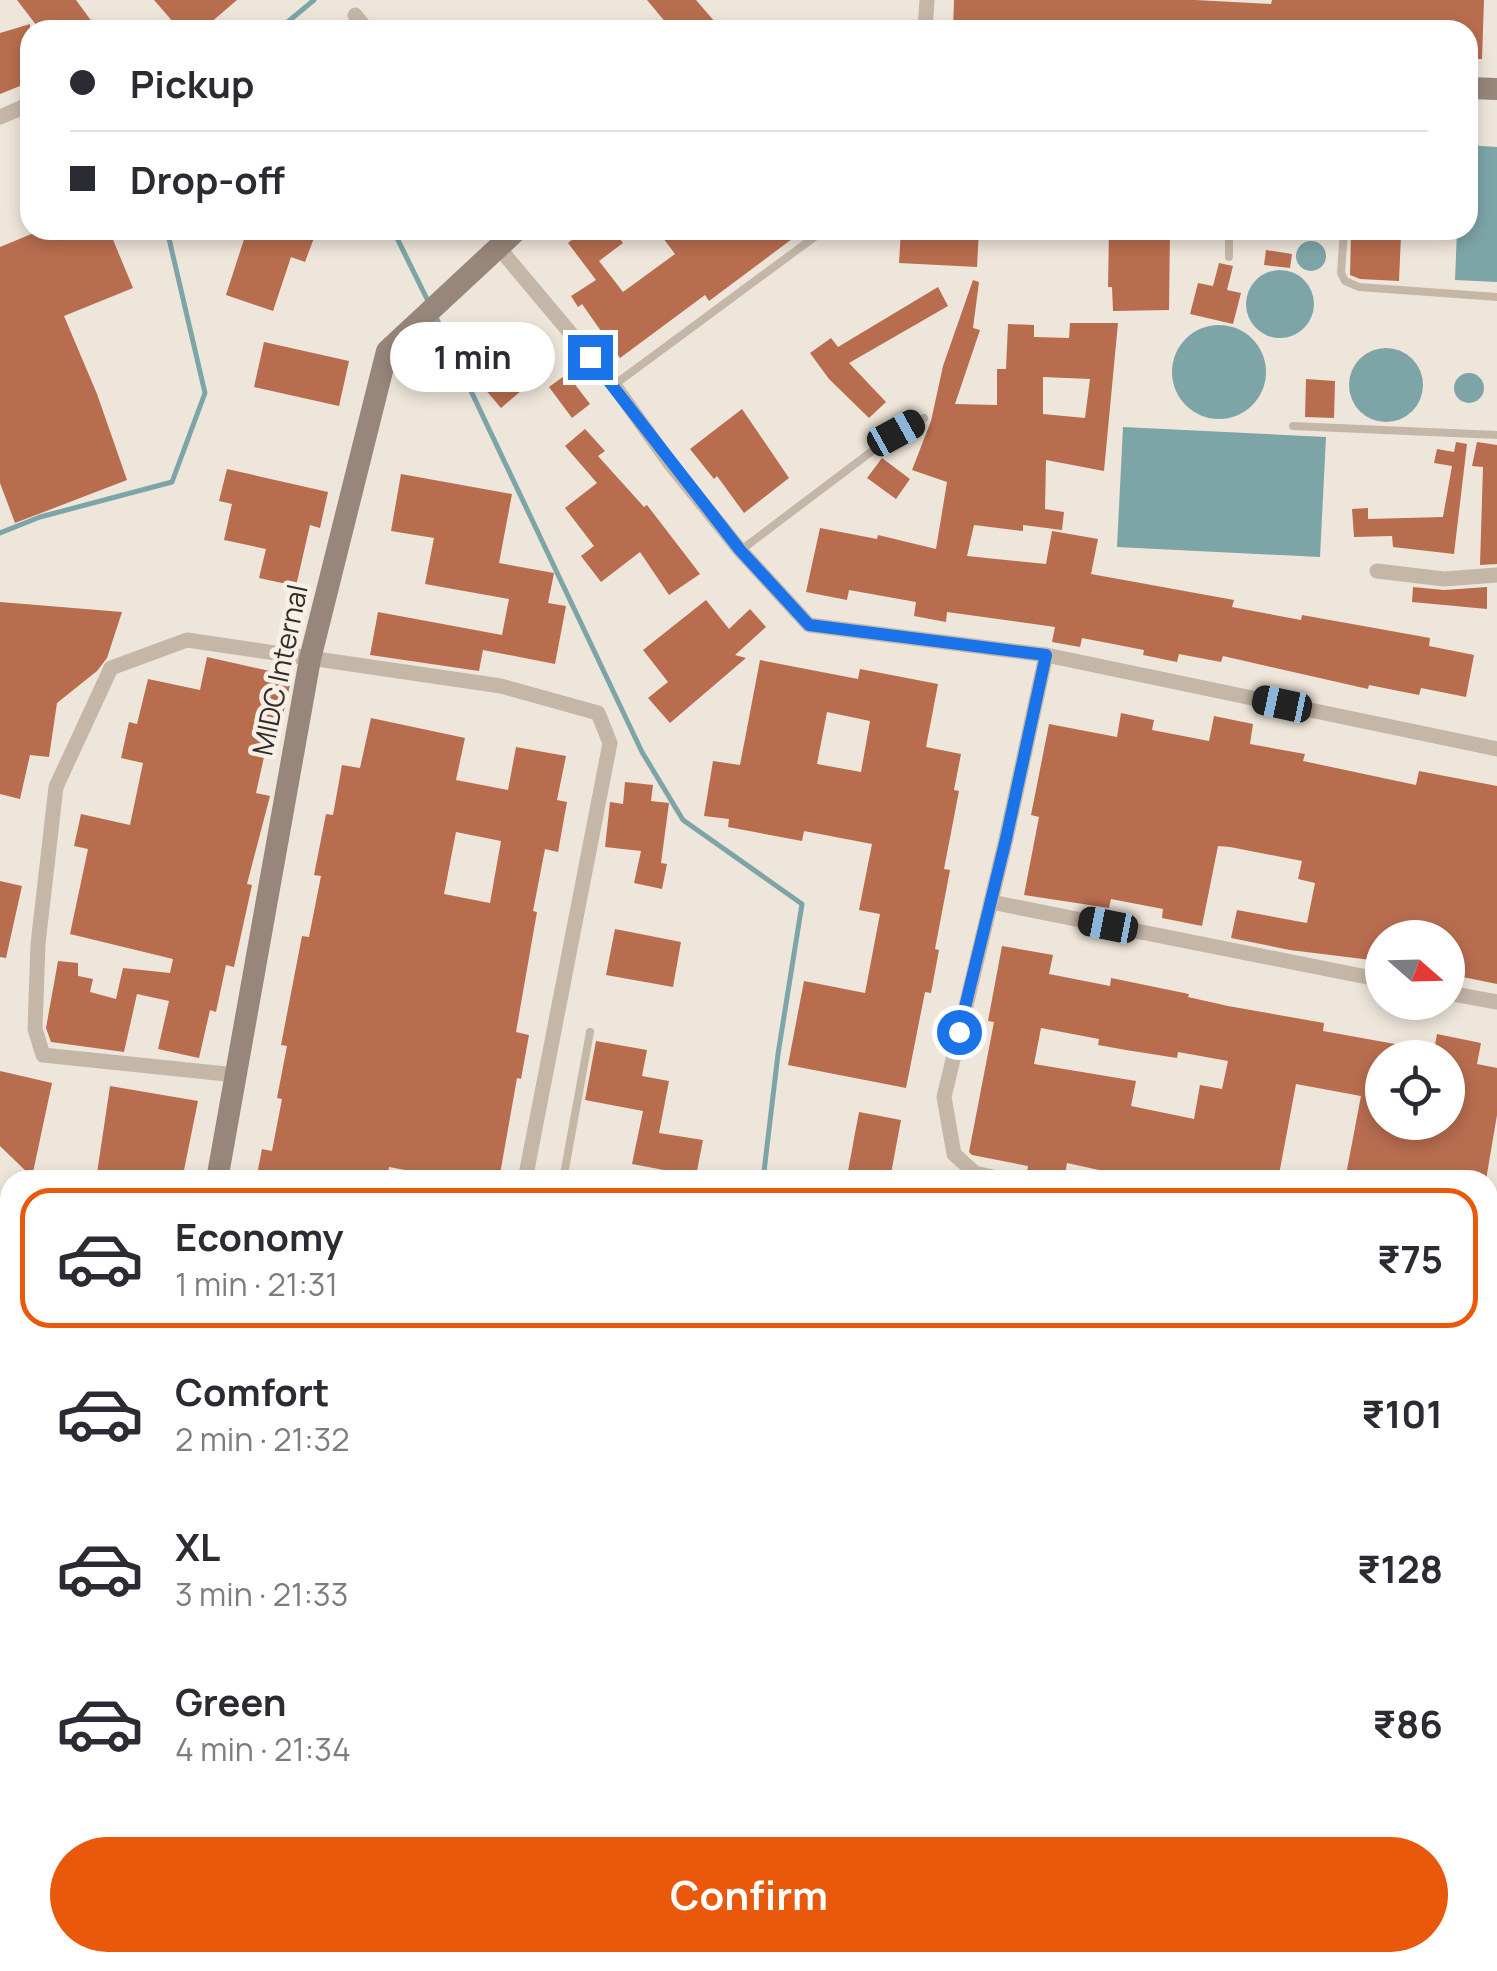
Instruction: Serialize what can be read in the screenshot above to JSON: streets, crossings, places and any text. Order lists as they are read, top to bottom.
{
  "streets": {
    "street": ["MIDC Internal"]
  },
  "north": "right",
  "page": {
    "banner": ["Pickup", "Drop-off"],
    "bubble": "1 min",
    "list": [
      {
        "name": "Economy",
        "note": "1 min · 21:31",
        "value": "₹75"
      },
      {
        "name": "Comfort",
        "note": "2 min · 21:32",
        "value": "₹101"
      },
      {
        "name": "XL",
        "note": "3 min · 21:33",
        "value": "₹128"
      },
      {
        "name": "Green",
        "note": "4 min · 21:34",
        "value": "₹86"
      }
    ],
    "buttons": "Confirm"
  }
}
